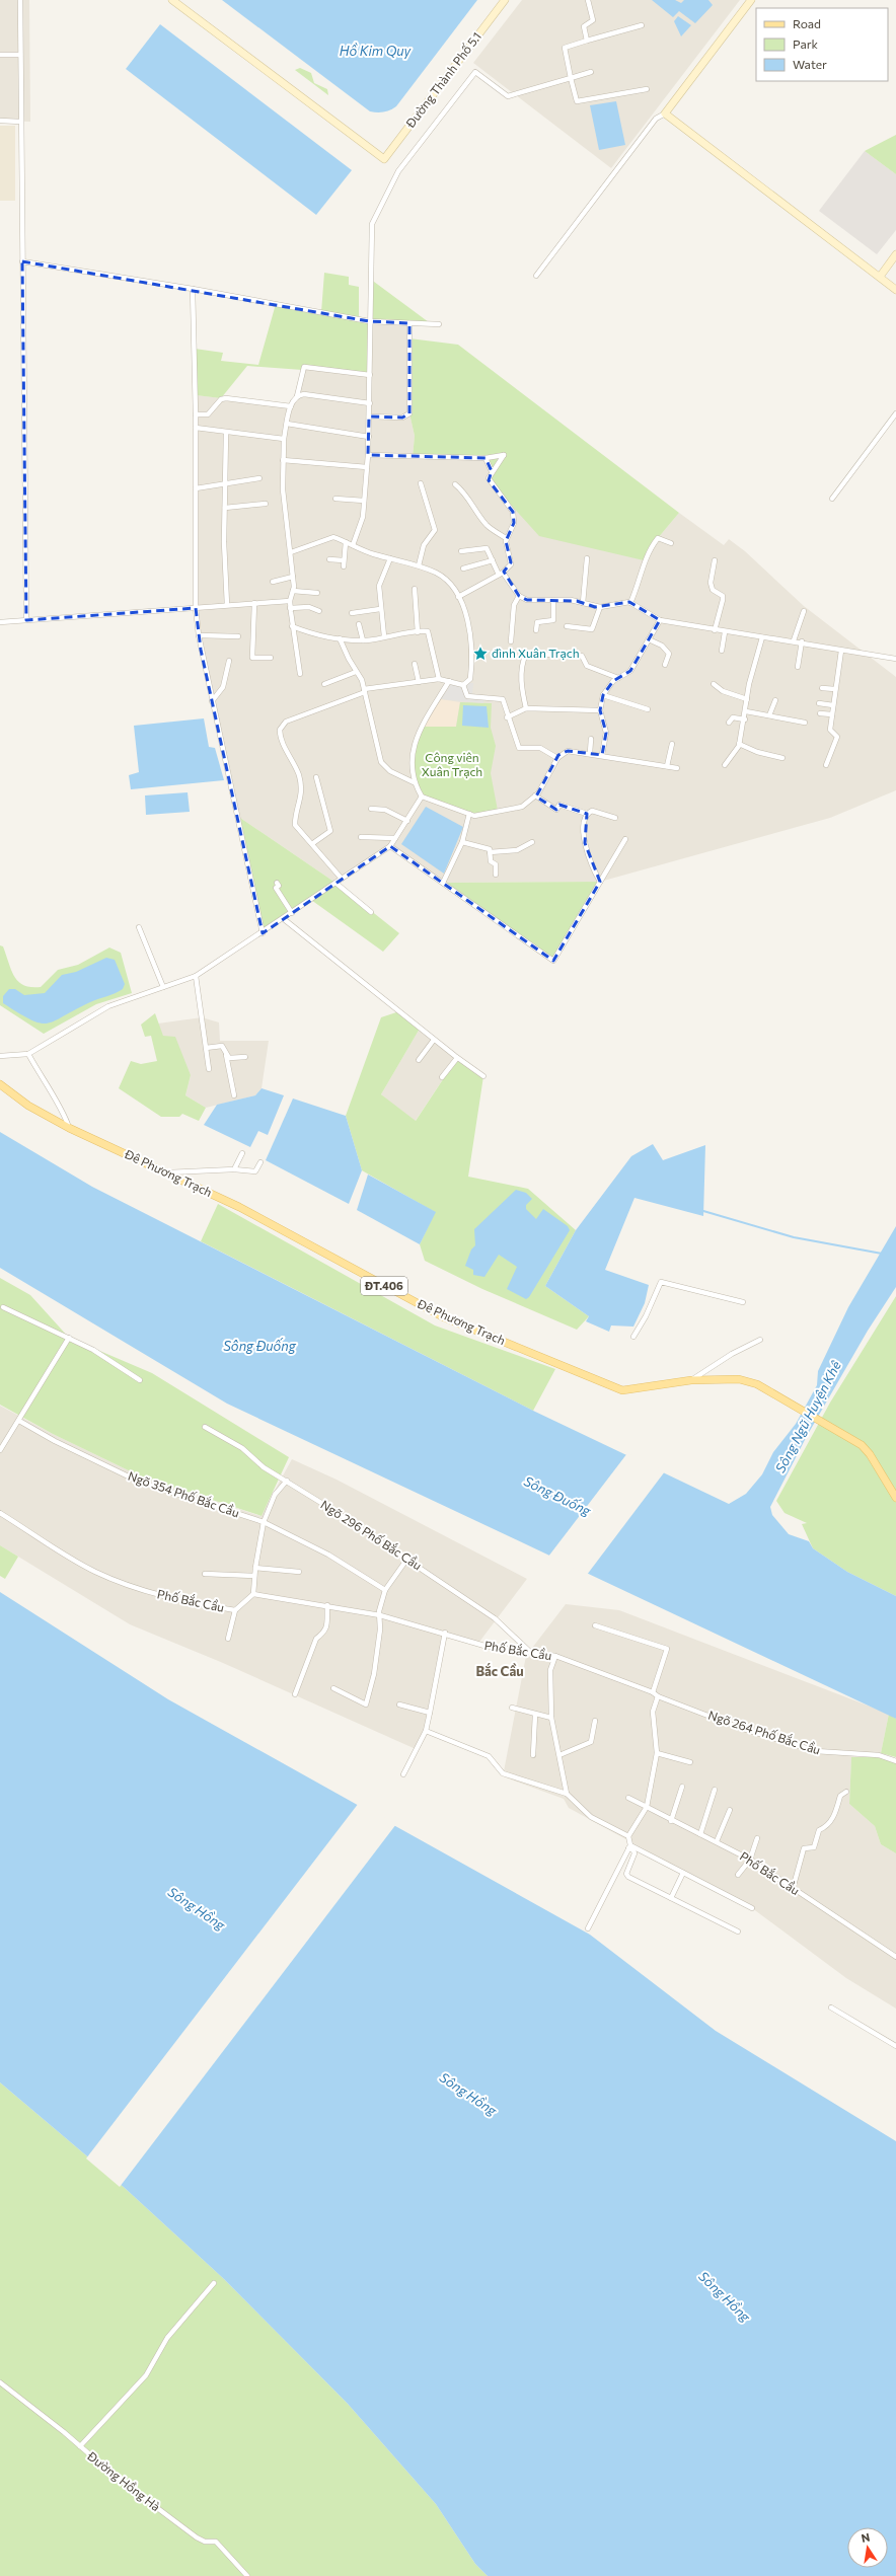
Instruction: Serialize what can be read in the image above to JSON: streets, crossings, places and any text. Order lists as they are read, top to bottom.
{
  "streets": {
    "main road": ["Đê Phương Trạch", "ĐT.406"],
    "street": [
      "Đường Thành Phố 5.1",
      "Ngõ 354 Phố Bắc Cầu",
      "Ngõ 296 Phố Bắc Cầu",
      "Phố Bắc Cầu",
      "Ngõ 264 Phố Bắc Cầu",
      "Đường Hồng Hà"
    ]
  },
  "crossings": [
    ["Ngõ 296 Phố Bắc Cầu", "Phố Bắc Cầu"],
    ["Phố Bắc Cầu", "Ngõ 264 Phố Bắc Cầu"]
  ],
  "districts": ["Bắc Cầu"],
  "water": [
    "Hồ Kim Quy",
    "Sông Đuống",
    "Sông Ngũ Huyện Khê",
    "Sông Hồng"
  ],
  "parks": ["Công viên Xuân Trạch"],
  "places": {
    "place": ["đình Xuân Trạch"]
  },
  "legend": ["Road", "Park", "Water"],
  "north": "top"
}
